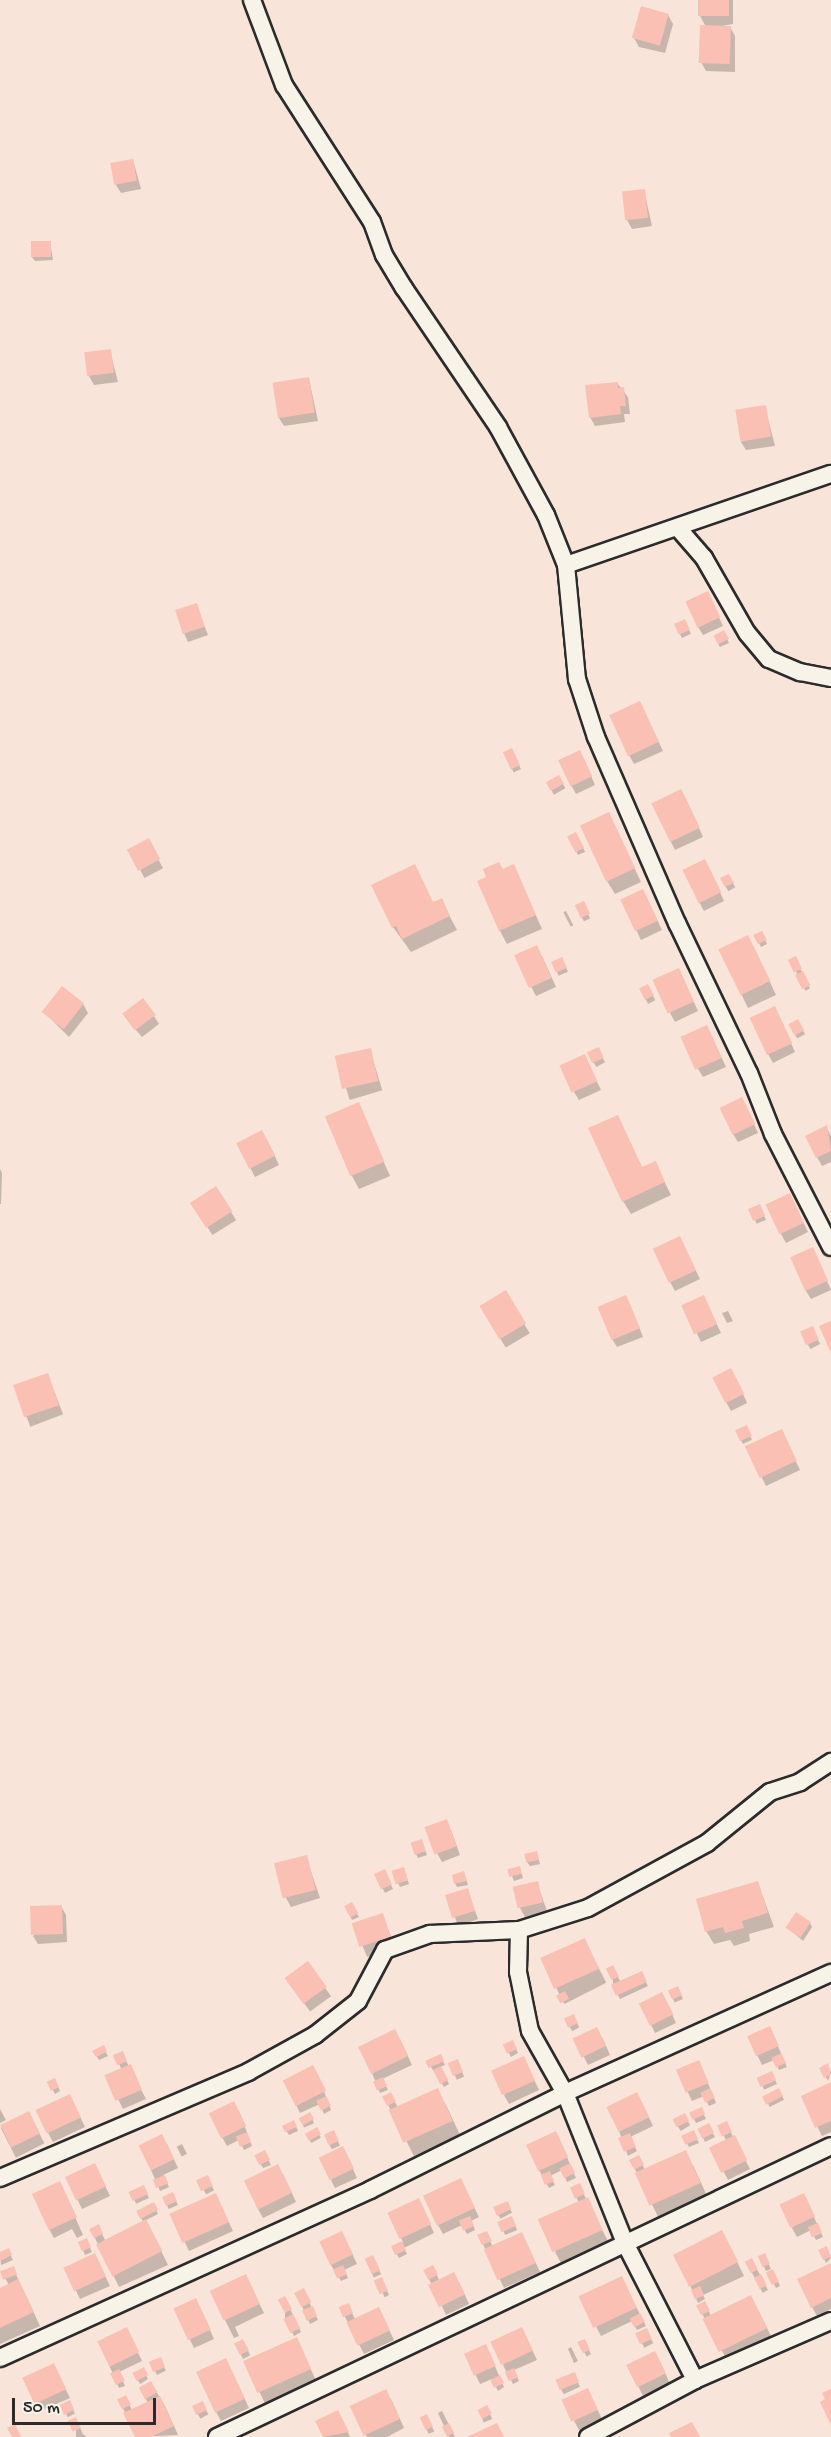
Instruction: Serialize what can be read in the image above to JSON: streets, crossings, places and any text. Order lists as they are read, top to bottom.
{
  "scale_bar": "50 m"
}
